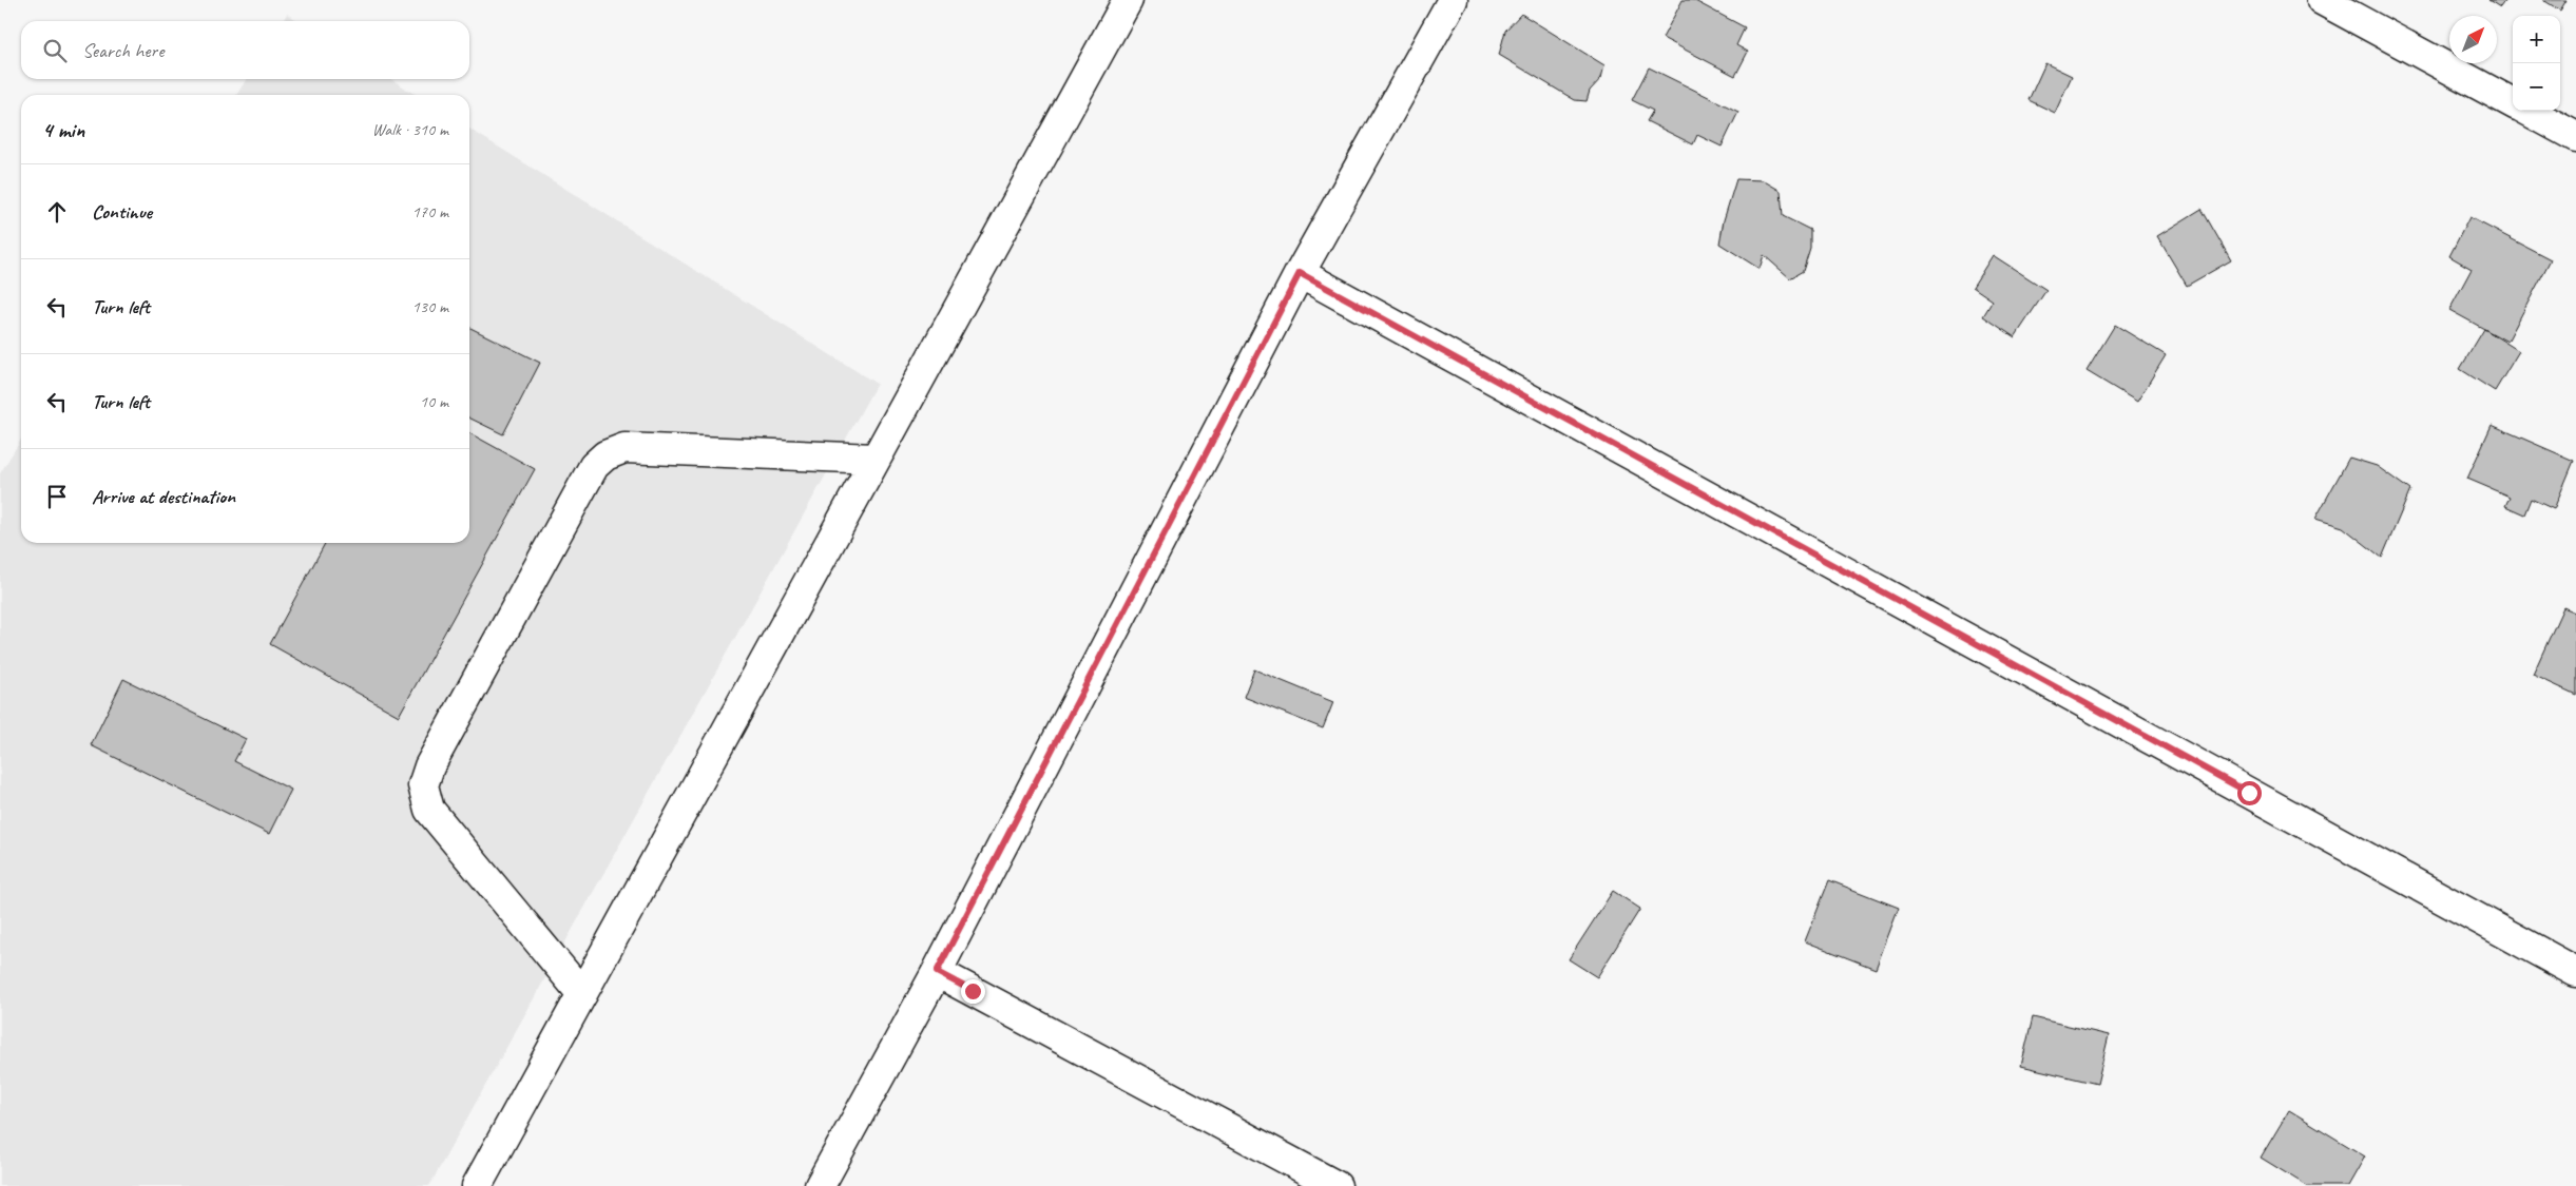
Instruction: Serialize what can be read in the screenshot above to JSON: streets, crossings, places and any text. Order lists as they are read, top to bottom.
{
  "north": "top right",
  "page": {
    "map_buttons": ["+", "−"],
    "search": "Search here",
    "heading": ["4 min", "Walk · 310 m"],
    "list": [
      ["Continue", "170 m"],
      ["Turn left", "130 m"],
      ["Turn left", "10 m"],
      "Arrive at destination"
    ]
  }
}
